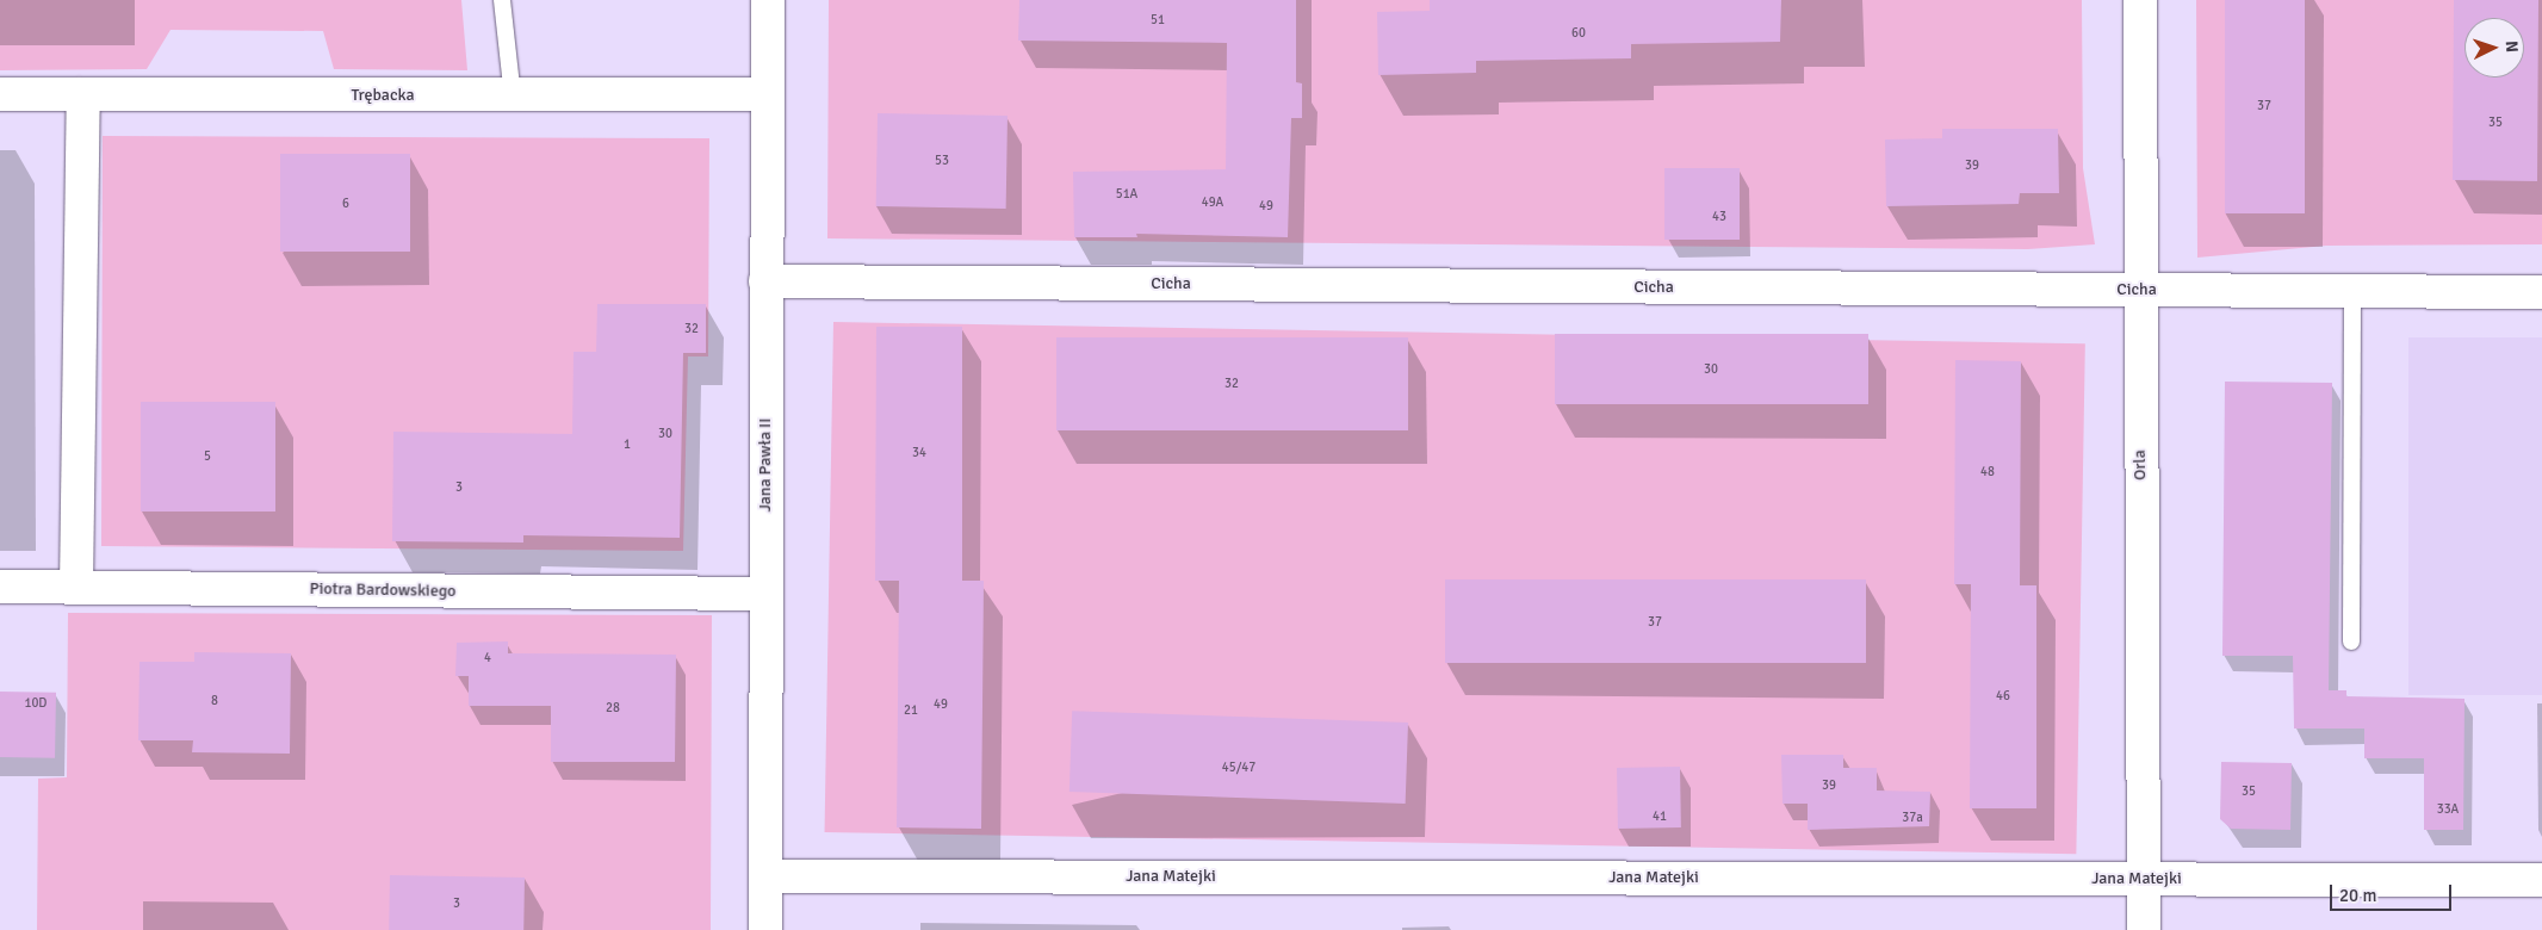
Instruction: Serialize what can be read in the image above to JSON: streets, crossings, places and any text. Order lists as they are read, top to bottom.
{
  "streets": {
    "street": [
      "Trębacka",
      "Cicha",
      "Jana Pawła II",
      "Orla",
      "Piotra Bardowskiego",
      "Jana Matejki"
    ]
  },
  "crossings": [
    ["Trębacka", "Jana Pawła II"],
    ["Cicha", "Jana Pawła II"],
    ["Cicha", "Orla"],
    ["Jana Pawła II", "Piotra Bardowskiego"],
    ["Jana Pawła II", "Jana Matejki"],
    ["Orla", "Jana Matejki"]
  ],
  "house_numbers": [
    "51",
    "60",
    "37",
    "35",
    "53",
    "39",
    "51A",
    "49A",
    "6",
    "49",
    "43",
    "32",
    "30",
    "32",
    "30",
    "1",
    "34",
    "5",
    "48",
    "3",
    "37",
    "4",
    "46",
    "8",
    "10D",
    "49",
    "28",
    "21",
    "45/47",
    "39",
    "35",
    "33A",
    "41",
    "37a",
    "3"
  ],
  "scale_bar": "20 m",
  "north": "right"
}
